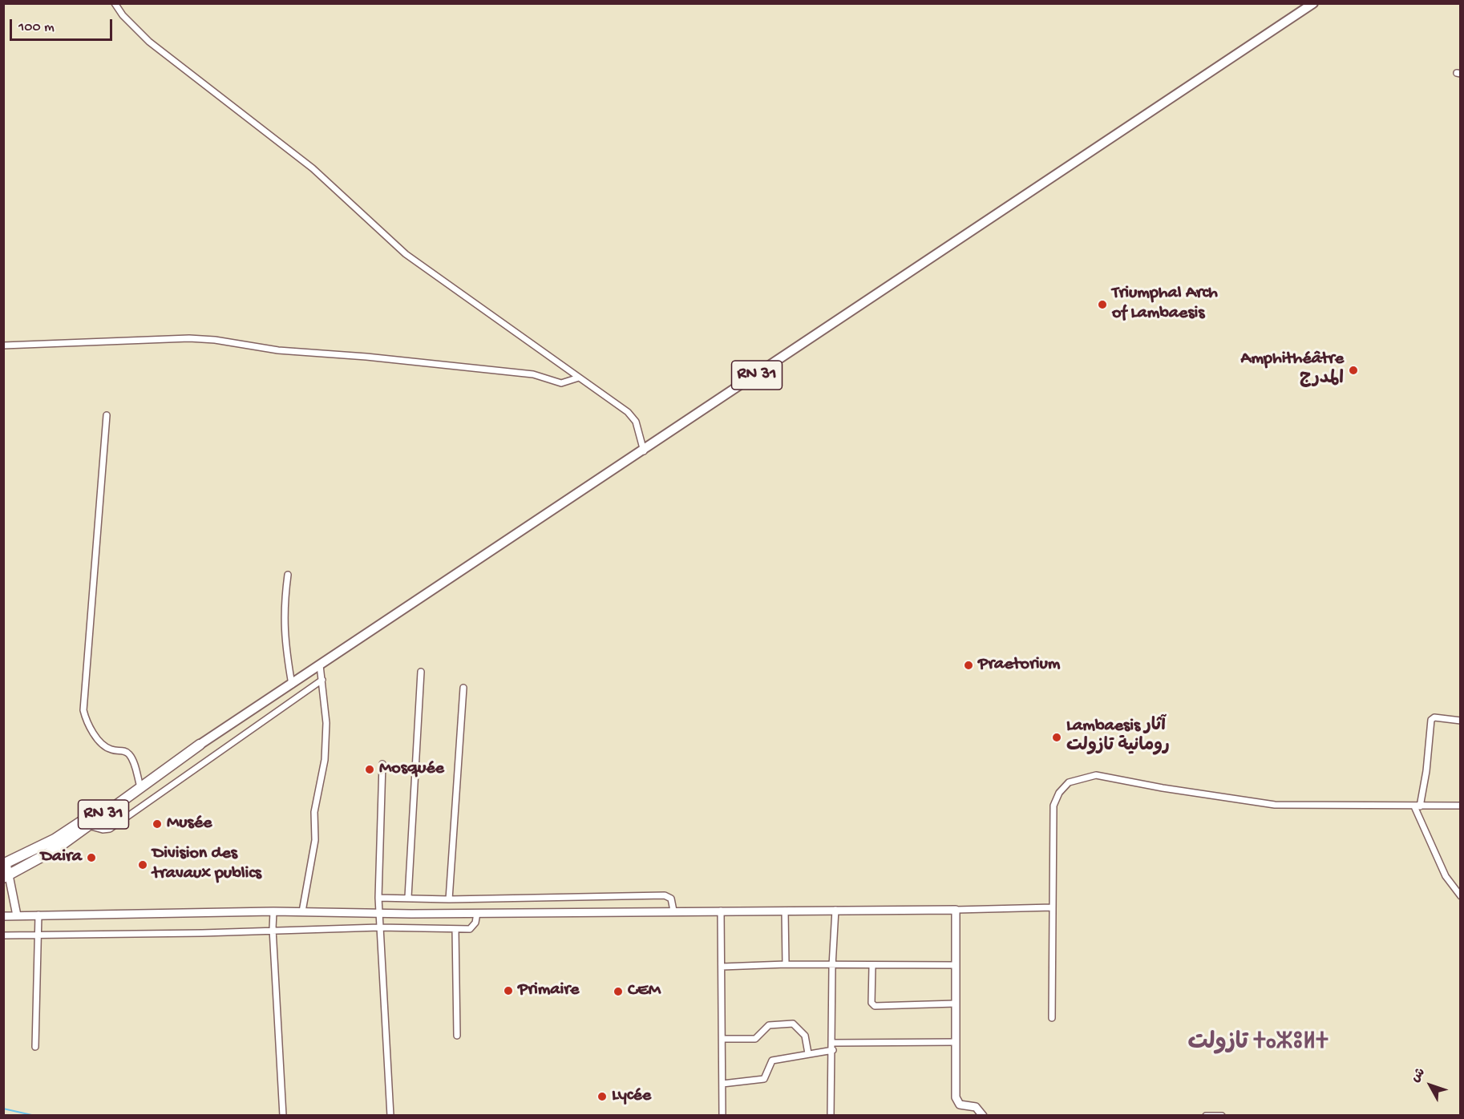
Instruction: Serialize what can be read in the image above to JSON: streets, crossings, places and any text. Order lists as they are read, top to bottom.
{
  "streets": {
    "highway": ["RN 31"]
  },
  "districts": ["تازولت ⵜⴰⵣⵓⵍⵜ"],
  "places": [
    "Triumphal Arch of Lambaesis",
    "Amphithéâtre المدرج",
    "Praetorium",
    "Lambaesis آثار رومانية تازولت",
    "Mosquée",
    "Musée",
    "Daira",
    "Division des travaux publics",
    "Primaire",
    "CEM",
    "Lycée"
  ],
  "scale_bar": "100 m",
  "north": "top left"
}
